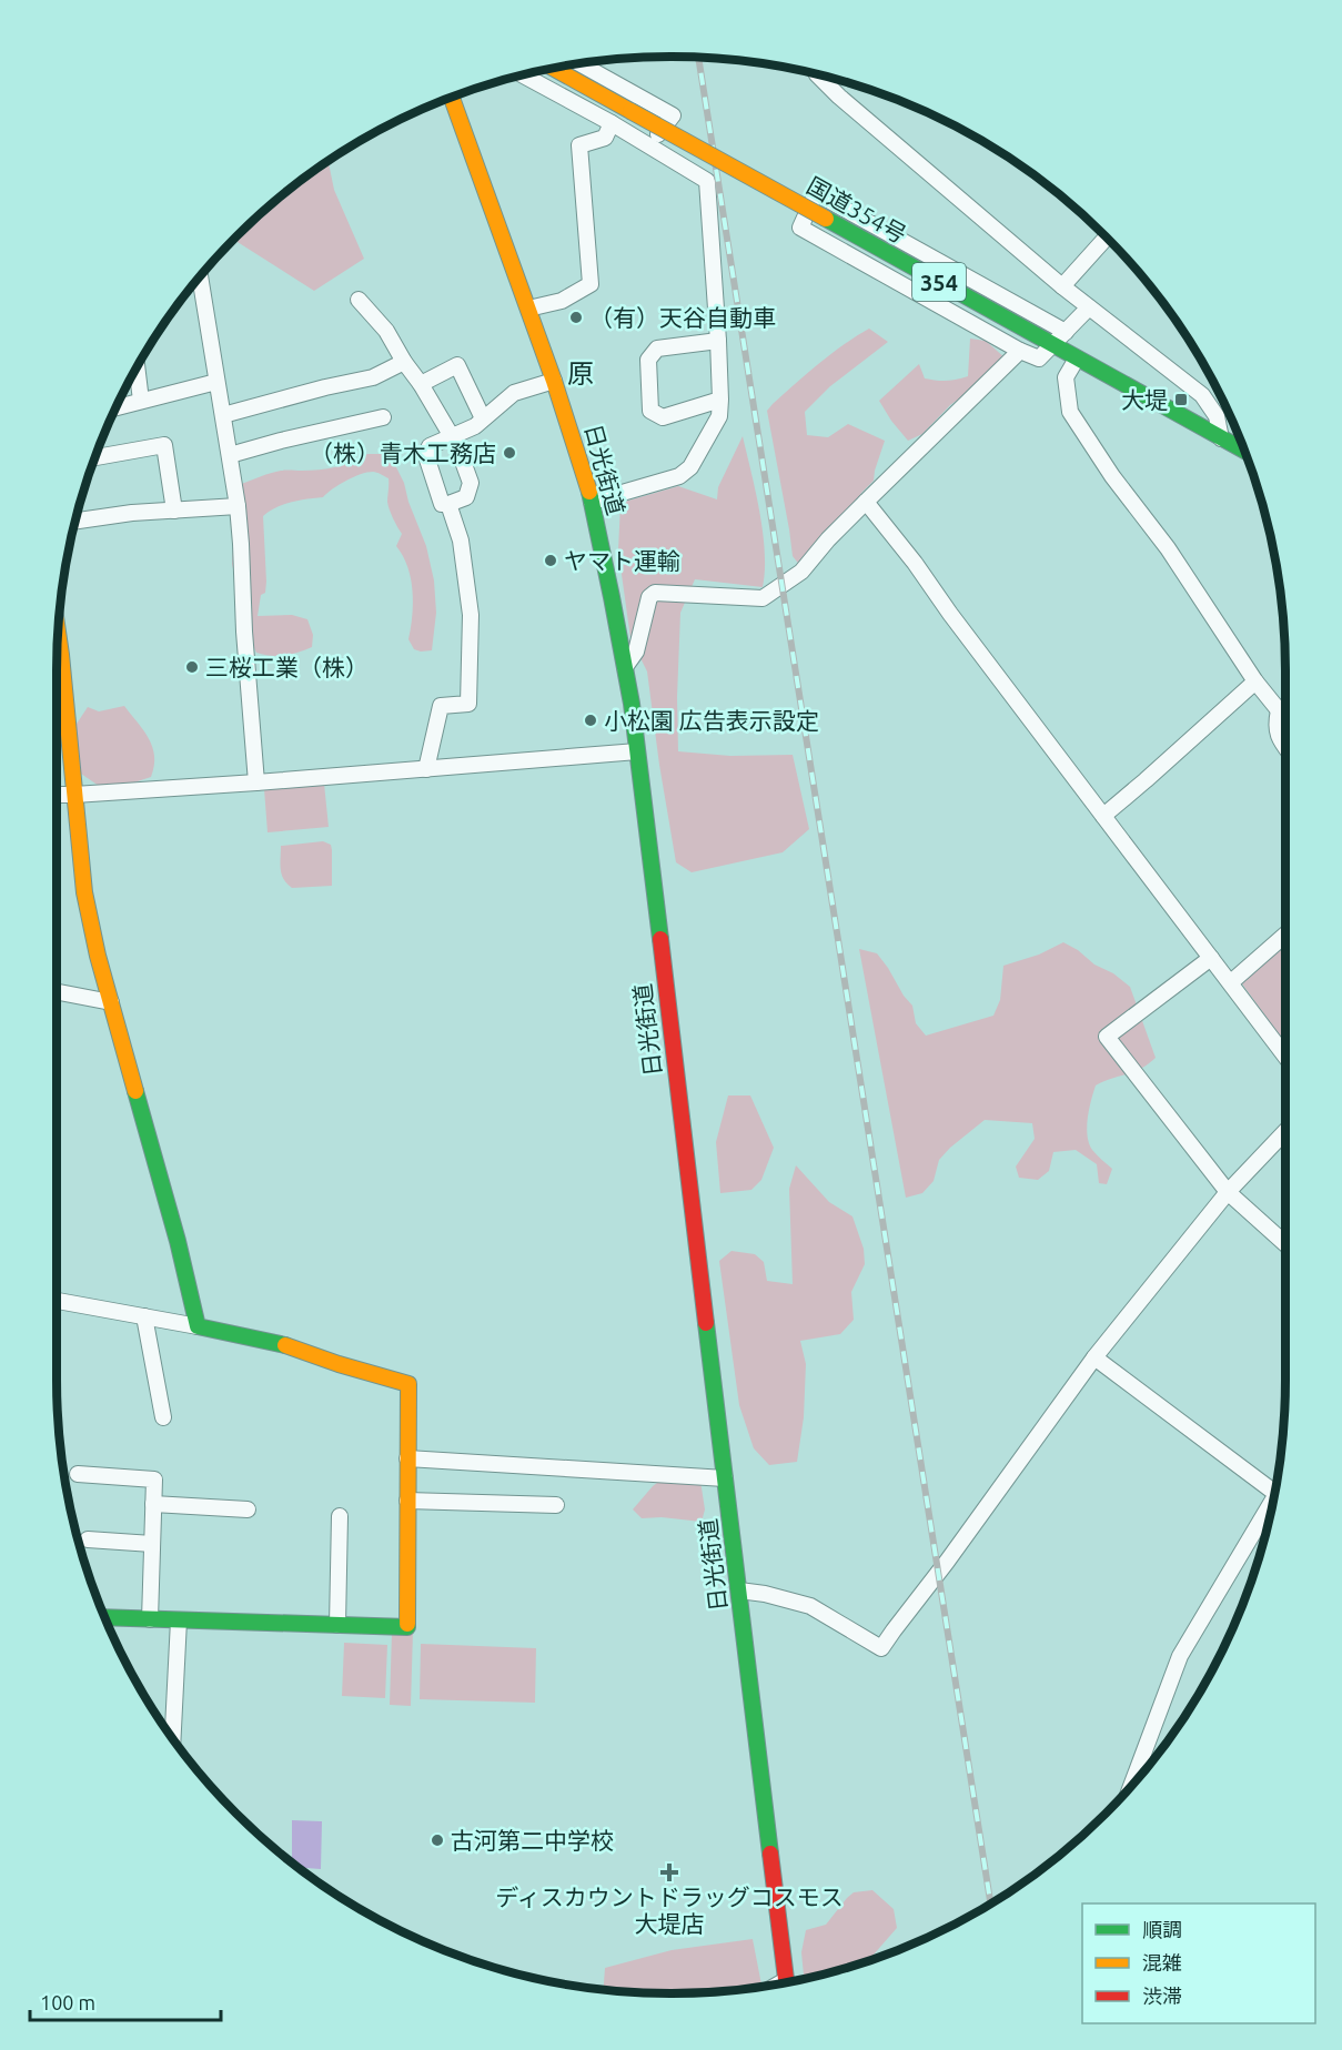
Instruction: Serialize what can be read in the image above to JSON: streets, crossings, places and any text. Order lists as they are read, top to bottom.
{
  "streets": {
    "main road": ["国道354号", "354", "日光街道"]
  },
  "districts": ["原"],
  "places": {
    "other": [
      "（有）天谷自動車",
      "（株）青木工務店",
      "ヤマト運輸",
      "三桜工業（株）",
      "小松園 広告表示設定",
      "古河第二中学校"
    ],
    "transit": ["大堤"],
    "health": ["ディスカウントドラッグコスモス 大堤店"]
  },
  "legend": ["順調", "混雑", "渋滞"],
  "scale_bar": "100 m"
}
